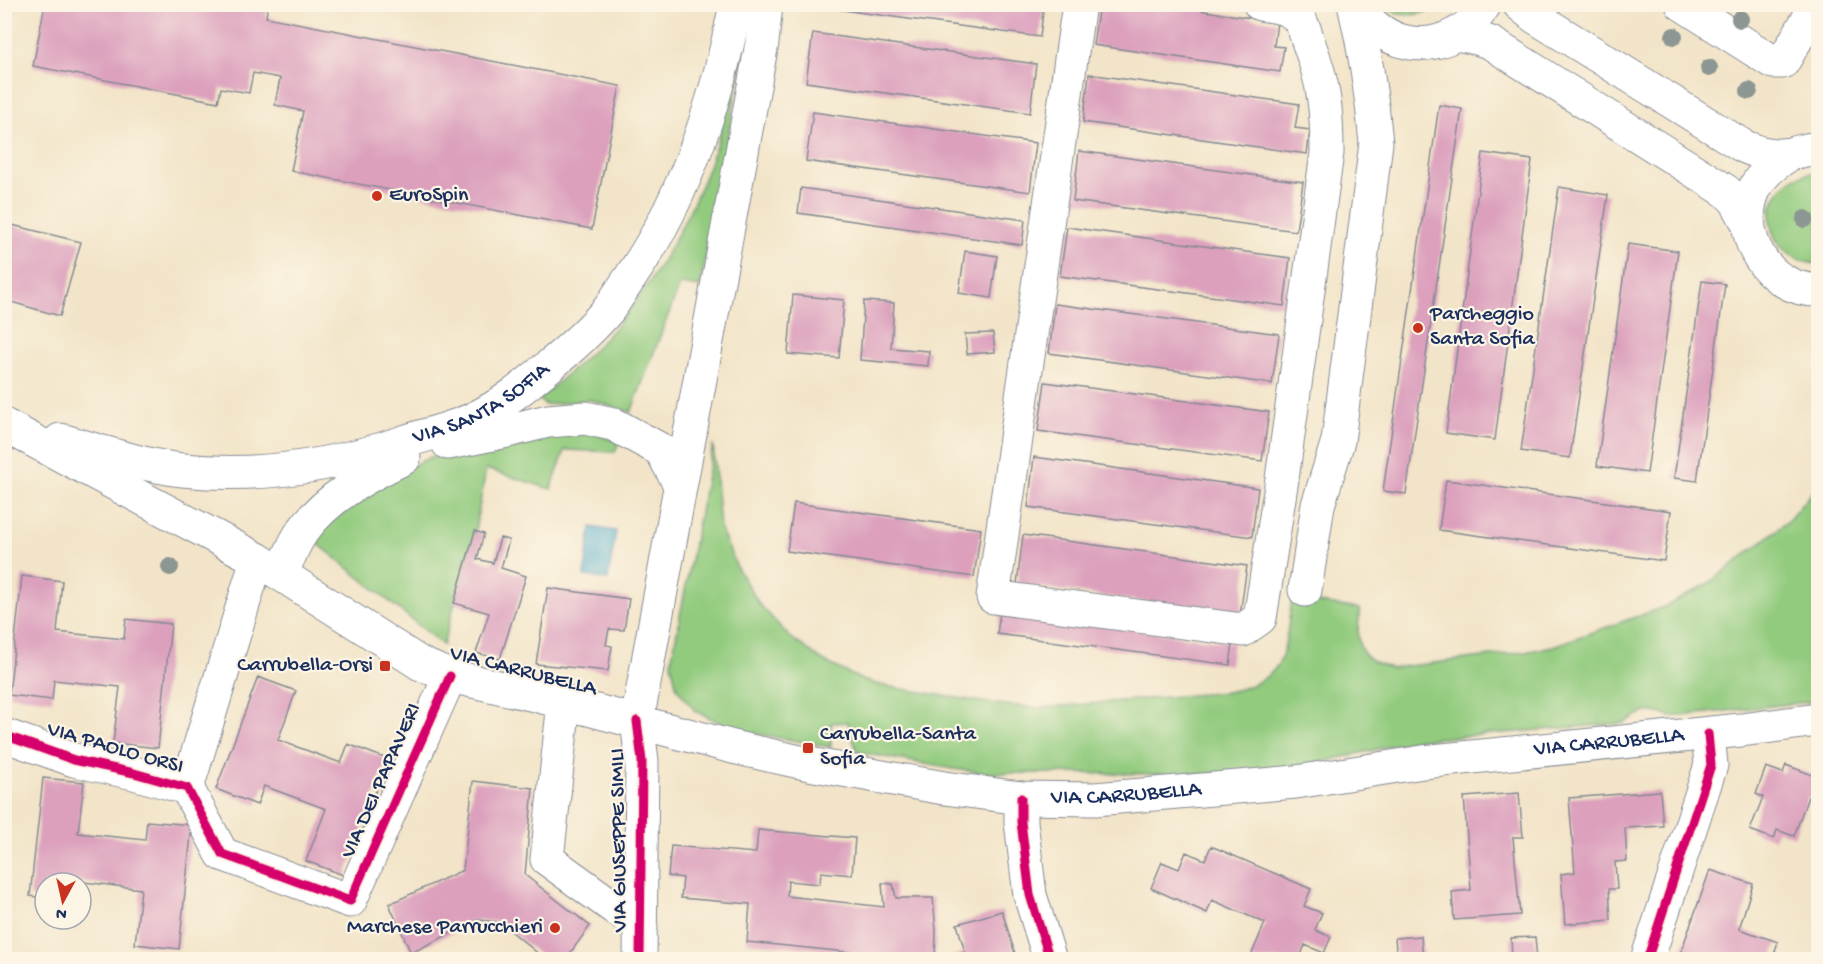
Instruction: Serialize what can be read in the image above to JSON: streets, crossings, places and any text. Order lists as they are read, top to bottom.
{
  "streets": {
    "main road": [
      "VIA SANTA SOFIA",
      "VIA CARRUBELLA",
      "VIA PAOLO ORSI",
      "VIA DEI PAPAVERI",
      "VIA GIUSEPPE SIMILI"
    ]
  },
  "crossings": [
    ["VIA SANTA SOFIA", "VIA CARRUBELLA"],
    ["VIA CARRUBELLA", "VIA DEI PAPAVERI"],
    ["VIA CARRUBELLA", "VIA GIUSEPPE SIMILI"],
    ["VIA PAOLO ORSI", "VIA DEI PAPAVERI"]
  ],
  "places": {
    "other": ["EuroSpin", "Parcheggio Santa Sofia", "Marchese Parrucchieri"],
    "transit": ["Carrubella-Orsi", "Carrubella-Santa Sofia"]
  },
  "north": "bottom"
}
